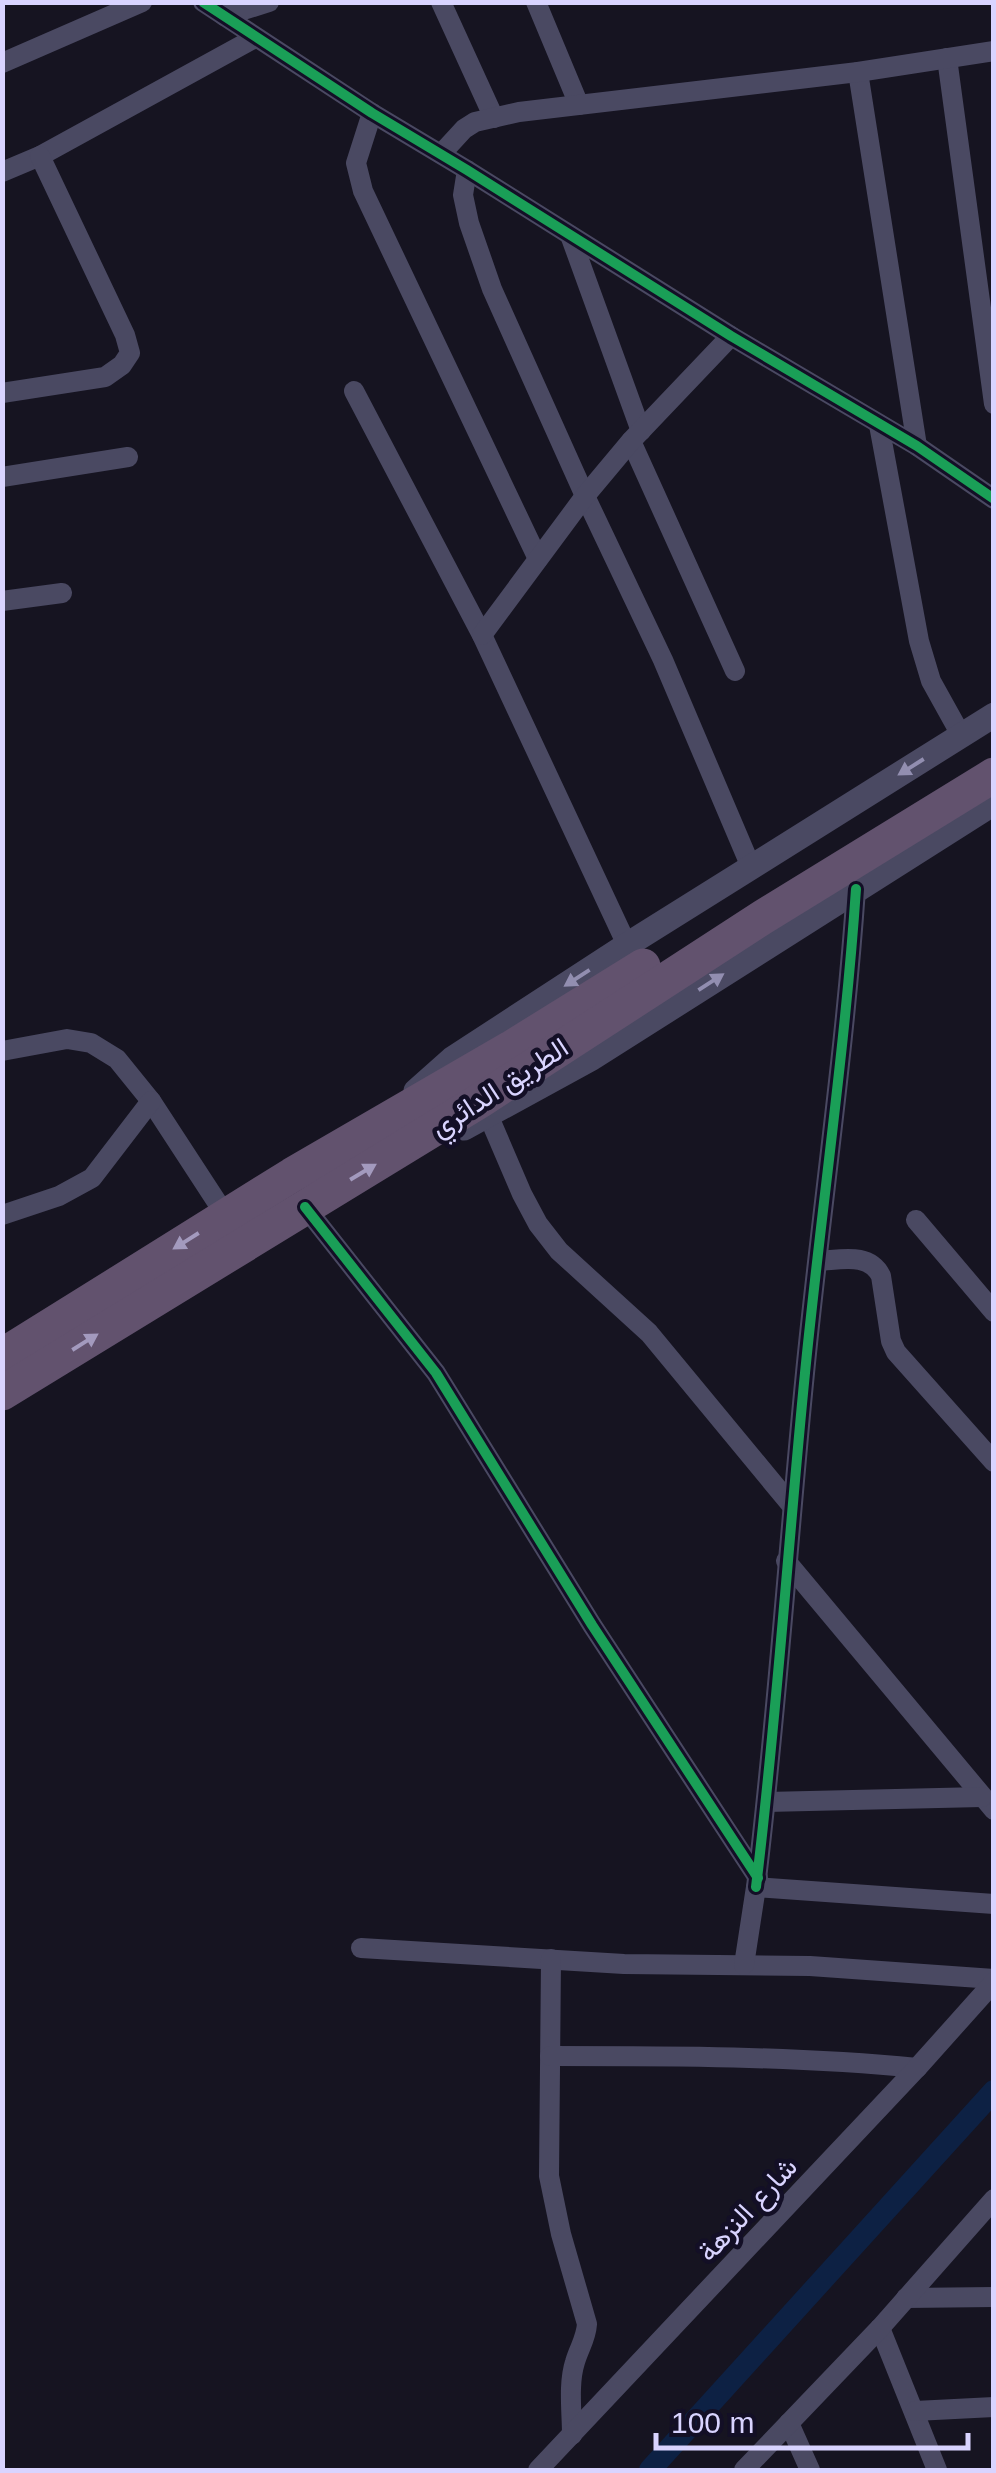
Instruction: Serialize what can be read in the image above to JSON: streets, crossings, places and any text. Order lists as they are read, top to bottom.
{
  "streets": {
    "highway": ["الطريق الدائري"],
    "street": ["شارع النزهة"]
  },
  "scale_bar": "100 m"
}
